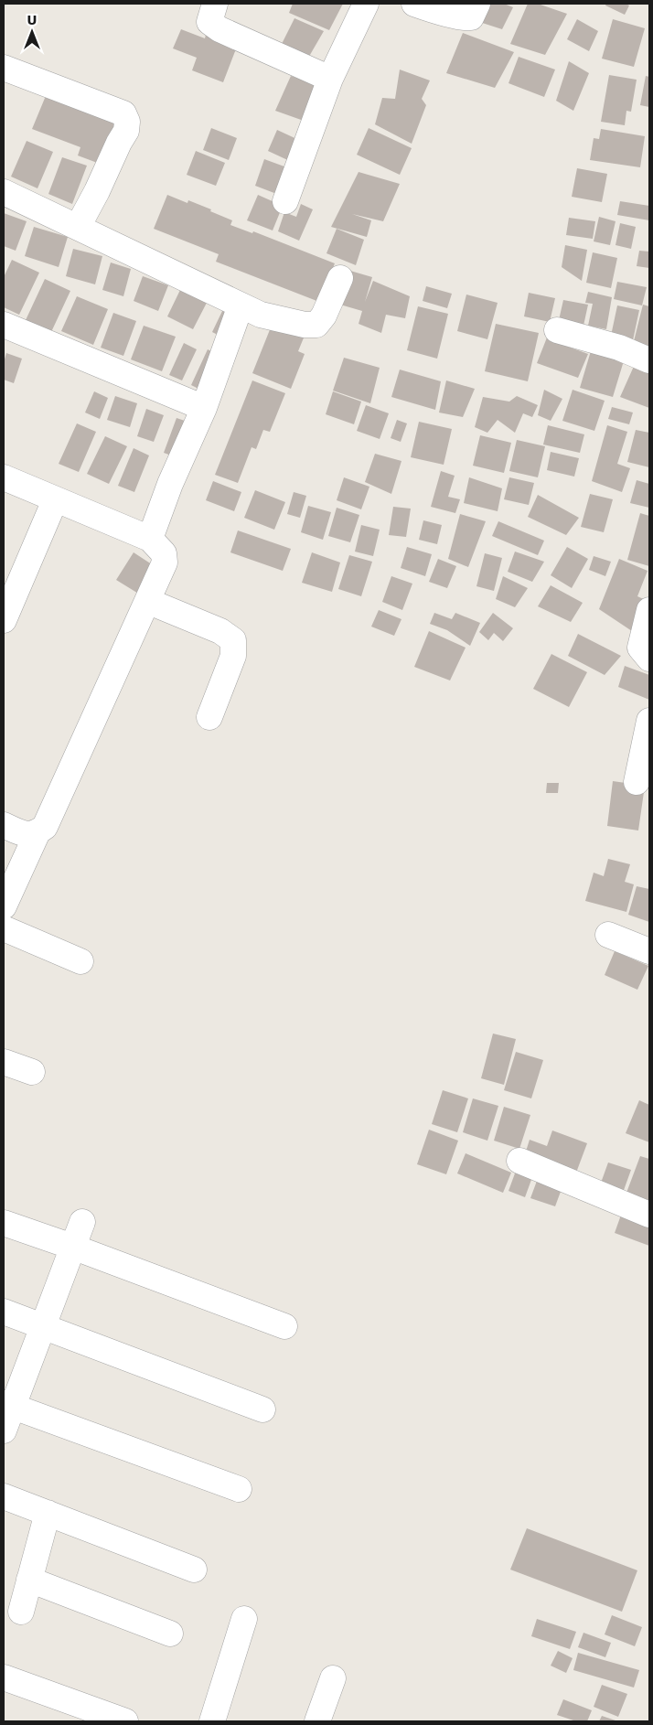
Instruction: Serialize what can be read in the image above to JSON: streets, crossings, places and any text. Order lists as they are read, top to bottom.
{
  "north": "top"
}
